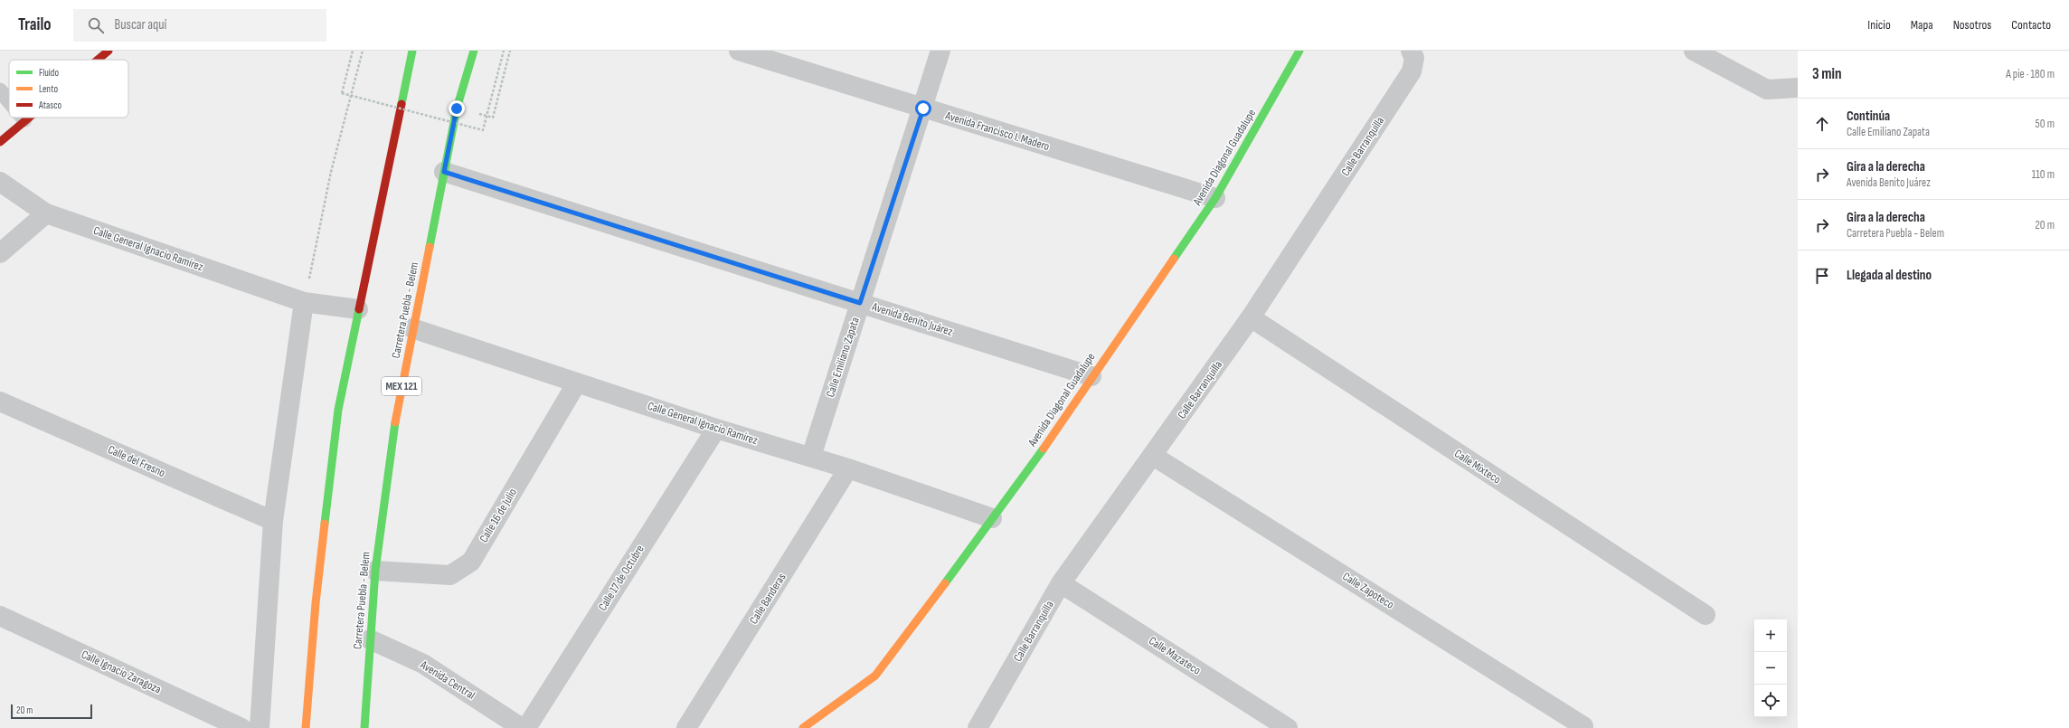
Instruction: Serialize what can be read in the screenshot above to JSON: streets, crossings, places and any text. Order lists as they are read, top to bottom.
{
  "streets": {
    "main road": ["Avenida Diagonal Guadalupe", "Carretera Puebla - Belem", "MEX 121"],
    "street": [
      "Avenida Francisco I. Madero",
      "Calle Barranquilla",
      "Calle General Ignacio Ramírez",
      "Avenida Benito Juárez",
      "Calle Emiliano Zapata",
      "Calle del Fresno",
      "Calle Mixteco",
      "Calle 16 de Julio",
      "Calle 17 de Octubre",
      "Calle Zapoteco",
      "Calle Banderas",
      "Calle Mazateco",
      "Calle Ignacio Zaragoza",
      "Avenida Central"
    ]
  },
  "crossings": [
    ["Avenida Francisco I. Madero", "Avenida Diagonal Guadalupe"],
    ["Avenida Francisco I. Madero", "Calle Emiliano Zapata"],
    ["Calle Barranquilla", "Calle Mixteco"],
    ["Calle Barranquilla", "Calle Zapoteco"],
    ["Calle Barranquilla", "Calle Mazateco"],
    ["Avenida Diagonal Guadalupe", "Calle General Ignacio Ramírez"],
    ["Avenida Diagonal Guadalupe", "Avenida Benito Juárez"],
    ["Calle General Ignacio Ramírez", "Carretera Puebla - Belem"],
    ["Calle General Ignacio Ramírez", "Calle Emiliano Zapata"],
    ["Calle General Ignacio Ramírez", "Calle 16 de Julio"],
    ["Calle General Ignacio Ramírez", "Calle 17 de Octubre"],
    ["Calle General Ignacio Ramírez", "Calle Banderas"],
    ["Carretera Puebla - Belem", "Avenida Benito Juárez"],
    ["Carretera Puebla - Belem", "Calle 16 de Julio"],
    ["Carretera Puebla - Belem", "Avenida Central"],
    ["Avenida Benito Juárez", "Calle Emiliano Zapata"]
  ],
  "legend": ["Fluido", "Lento", "Atasco"],
  "scale_bar": "20 m",
  "page": {
    "header": "Trailo",
    "search": "Buscar aquí",
    "nav": [
      "Inicio",
      "Mapa",
      "Nosotros",
      "Contacto"
    ],
    "heading": ["3 min", "A pie · 180 m"],
    "list": [
      ["Continúa", "Calle Emiliano Zapata", "50 m"],
      ["Gira a la derecha", "Avenida Benito Juárez", "110 m"],
      ["Gira a la derecha", "Carretera Puebla - Belem", "20 m"],
      "Llegada al destino"
    ],
    "map_buttons": ["+", "−"],
    "scale": "20 m"
  }
}
